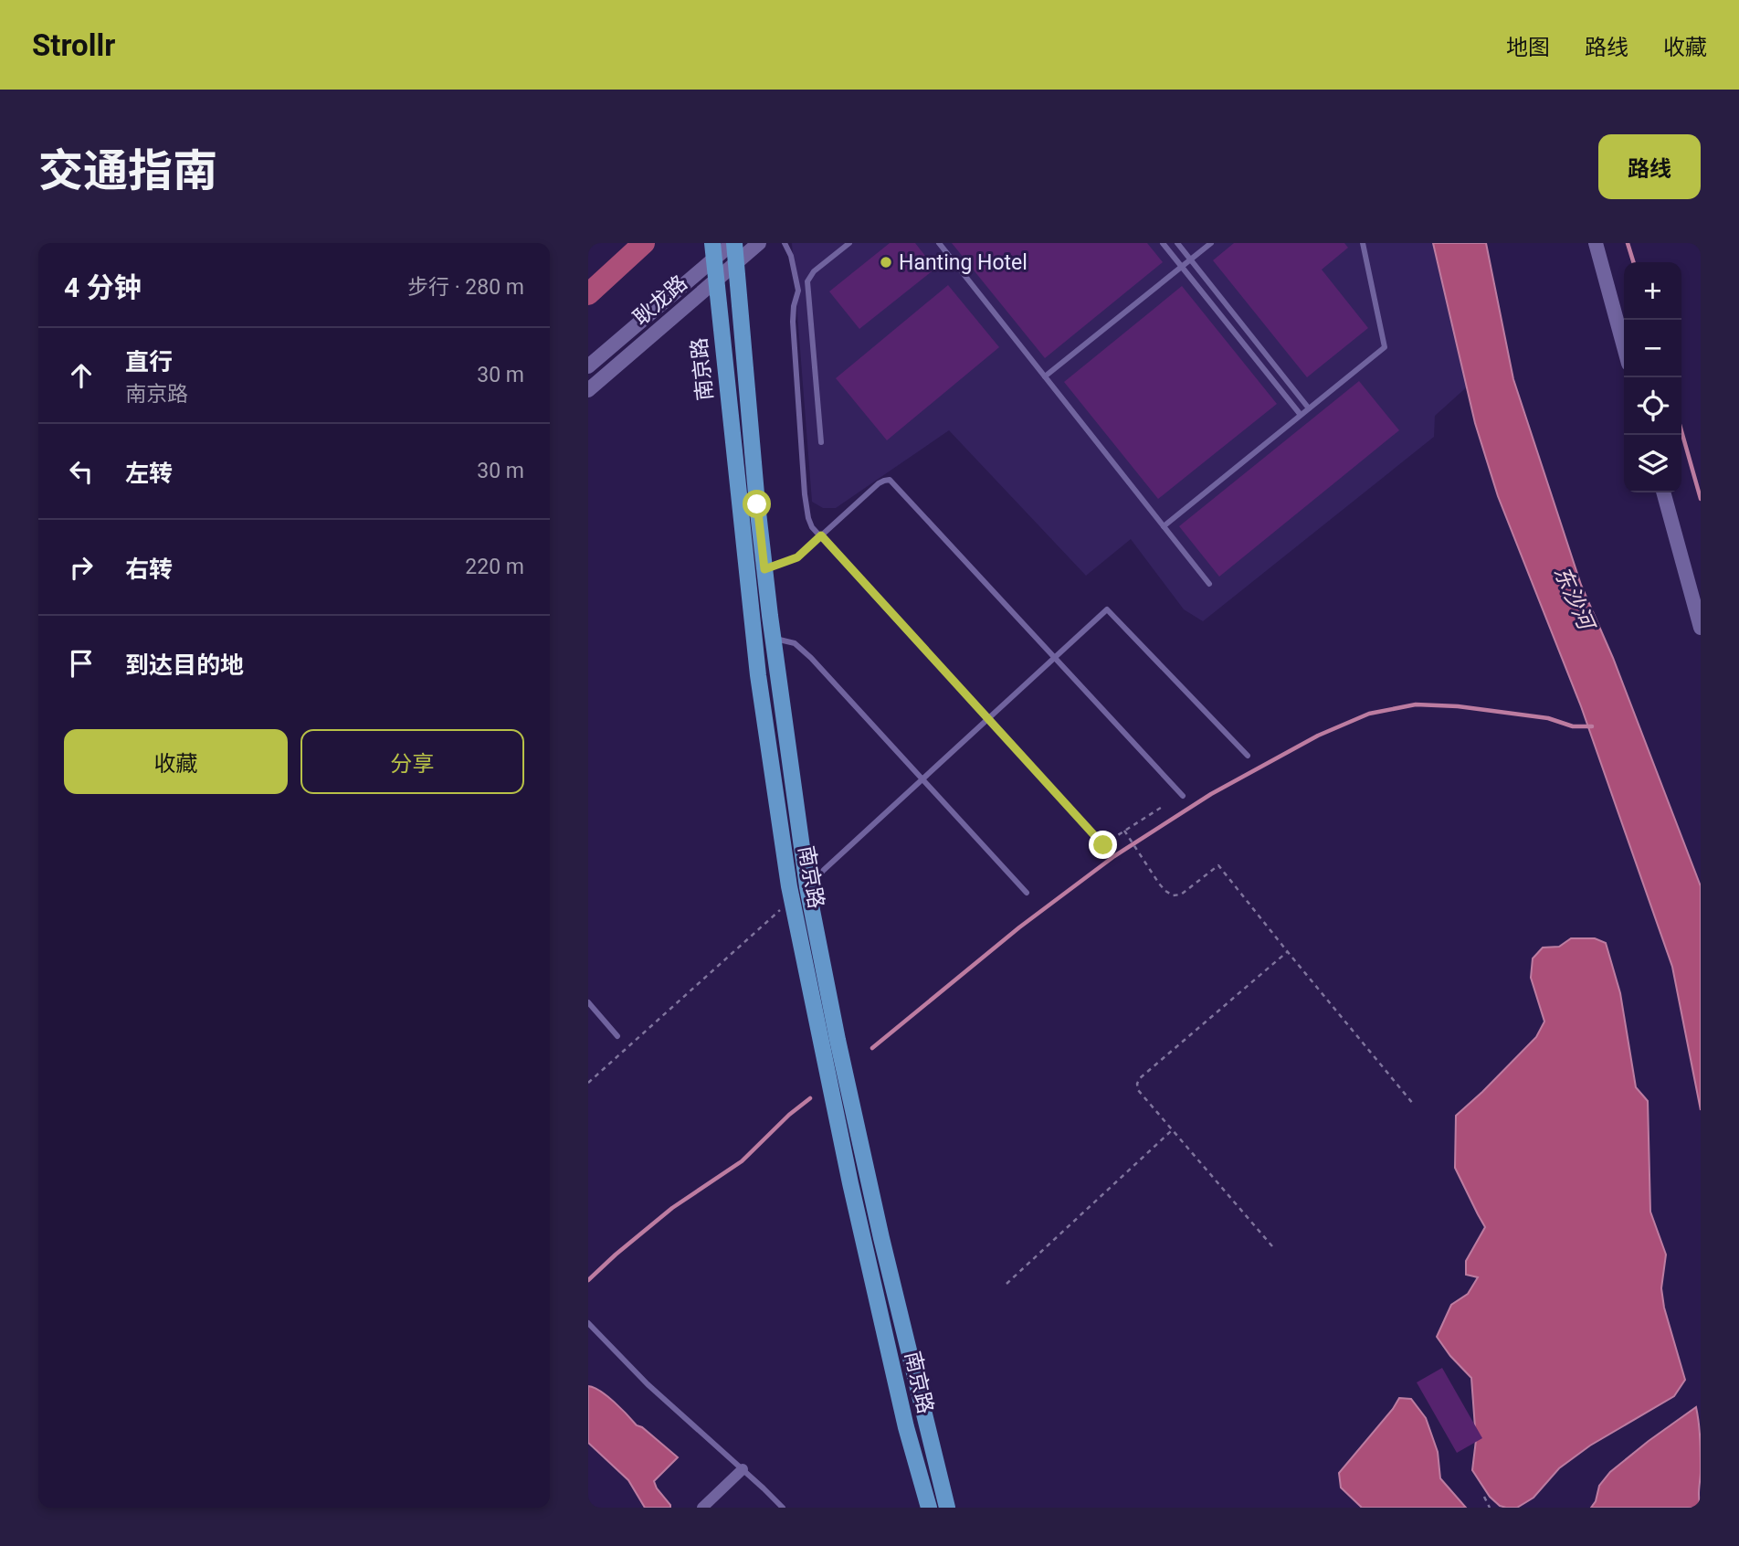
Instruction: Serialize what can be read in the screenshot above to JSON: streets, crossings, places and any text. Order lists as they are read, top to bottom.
{
  "streets": {
    "main road": ["南京路"],
    "street": ["耿龙路"]
  },
  "crossings": [
    ["耿龙路", "南京路"]
  ],
  "water": ["东沙河"],
  "places": ["Hanting Hotel"],
  "page": {
    "header": "Strollr",
    "nav": ["地图", "路线", "收藏"],
    "title": "交通指南",
    "buttons": [
      "路线",
      ["收藏", "分享"]
    ],
    "heading": ["4 分钟", "步行 · 280 m"],
    "map_buttons": ["+", "−"],
    "list": [
      ["直行", "南京路", "30 m"],
      ["左转", "30 m"],
      ["右转", "220 m"],
      "到达目的地"
    ]
  }
}
